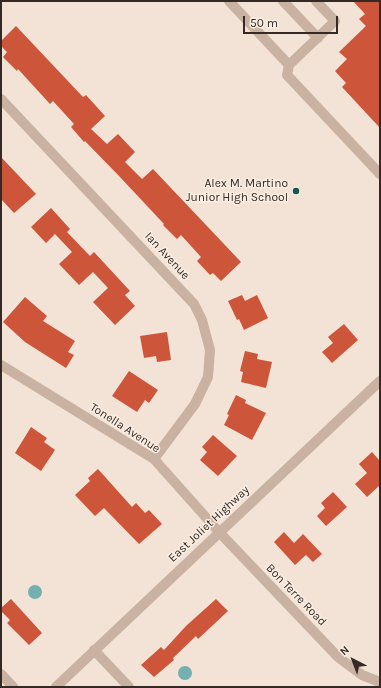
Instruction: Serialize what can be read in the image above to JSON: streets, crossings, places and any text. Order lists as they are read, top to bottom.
{
  "streets": {
    "street": [
      "Ian Avenue",
      "Tonella Avenue",
      "East Joliet Highway",
      "Bon Terre Road"
    ]
  },
  "crossings": [
    ["Ian Avenue", "Tonella Avenue"],
    ["Tonella Avenue", "East Joliet Highway"],
    ["Tonella Avenue", "Bon Terre Road"],
    ["East Joliet Highway", "Bon Terre Road"]
  ],
  "places": ["Alex M. Martino Junior High School"],
  "scale_bar": "50 m",
  "north": "top left"
}
